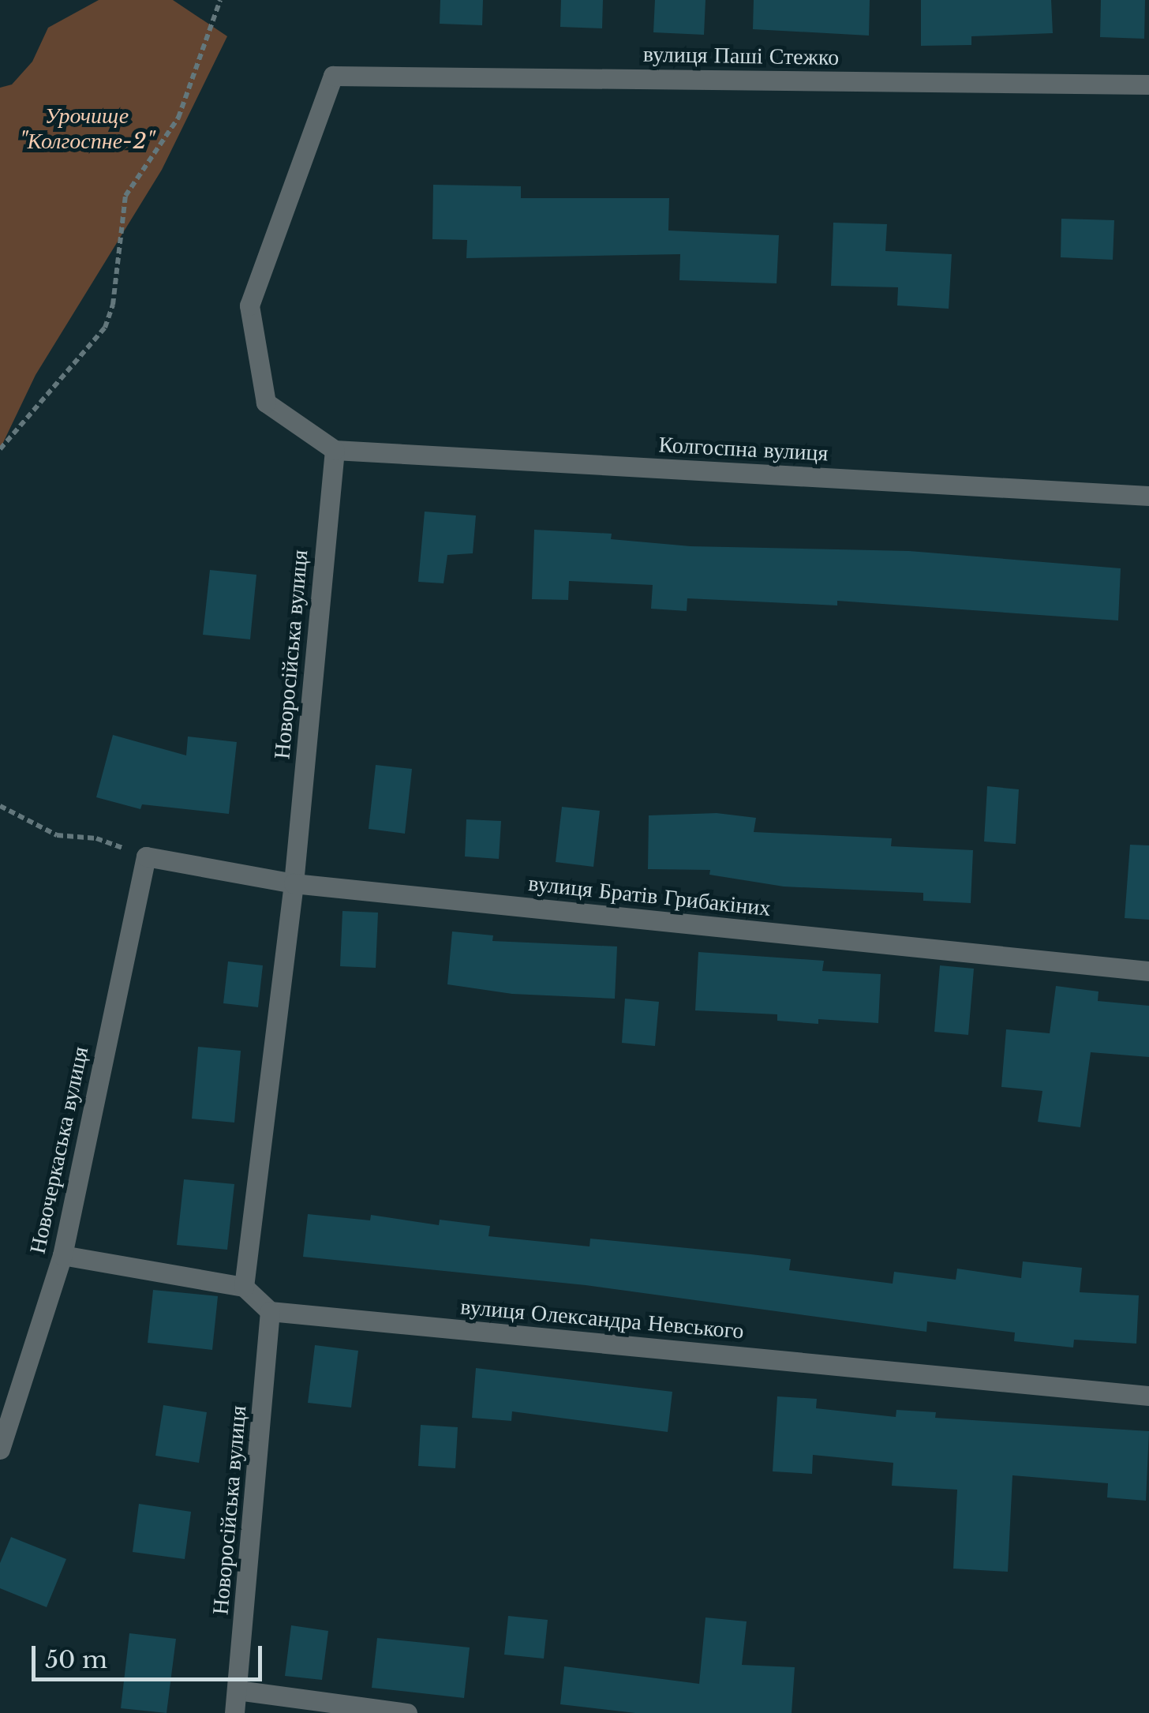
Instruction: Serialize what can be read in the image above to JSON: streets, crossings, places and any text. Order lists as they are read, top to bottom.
{
  "streets": {
    "street": [
      "вулиця Паші Стежко",
      "Колгоспна вулиця",
      "Новоросійська вулиця",
      "вулиця Братів Грибакіних",
      "Новочеркаська вулиця",
      "вулиця Олександра Невського"
    ]
  },
  "crossings": [
    ["вулиця Паші Стежко", "Колгоспна вулиця"],
    ["вулиця Паші Стежко", "Новоросійська вулиця"],
    ["Колгоспна вулиця", "Новоросійська вулиця"],
    ["Новоросійська вулиця", "вулиця Братів Грибакіних"],
    ["Новоросійська вулиця", "вулиця Олександра Невського"],
    ["вулиця Братів Грибакіних", "Новочеркаська вулиця"]
  ],
  "parks": ["Урочище \"Колгоспне-2\""],
  "scale_bar": "50 m"
}
